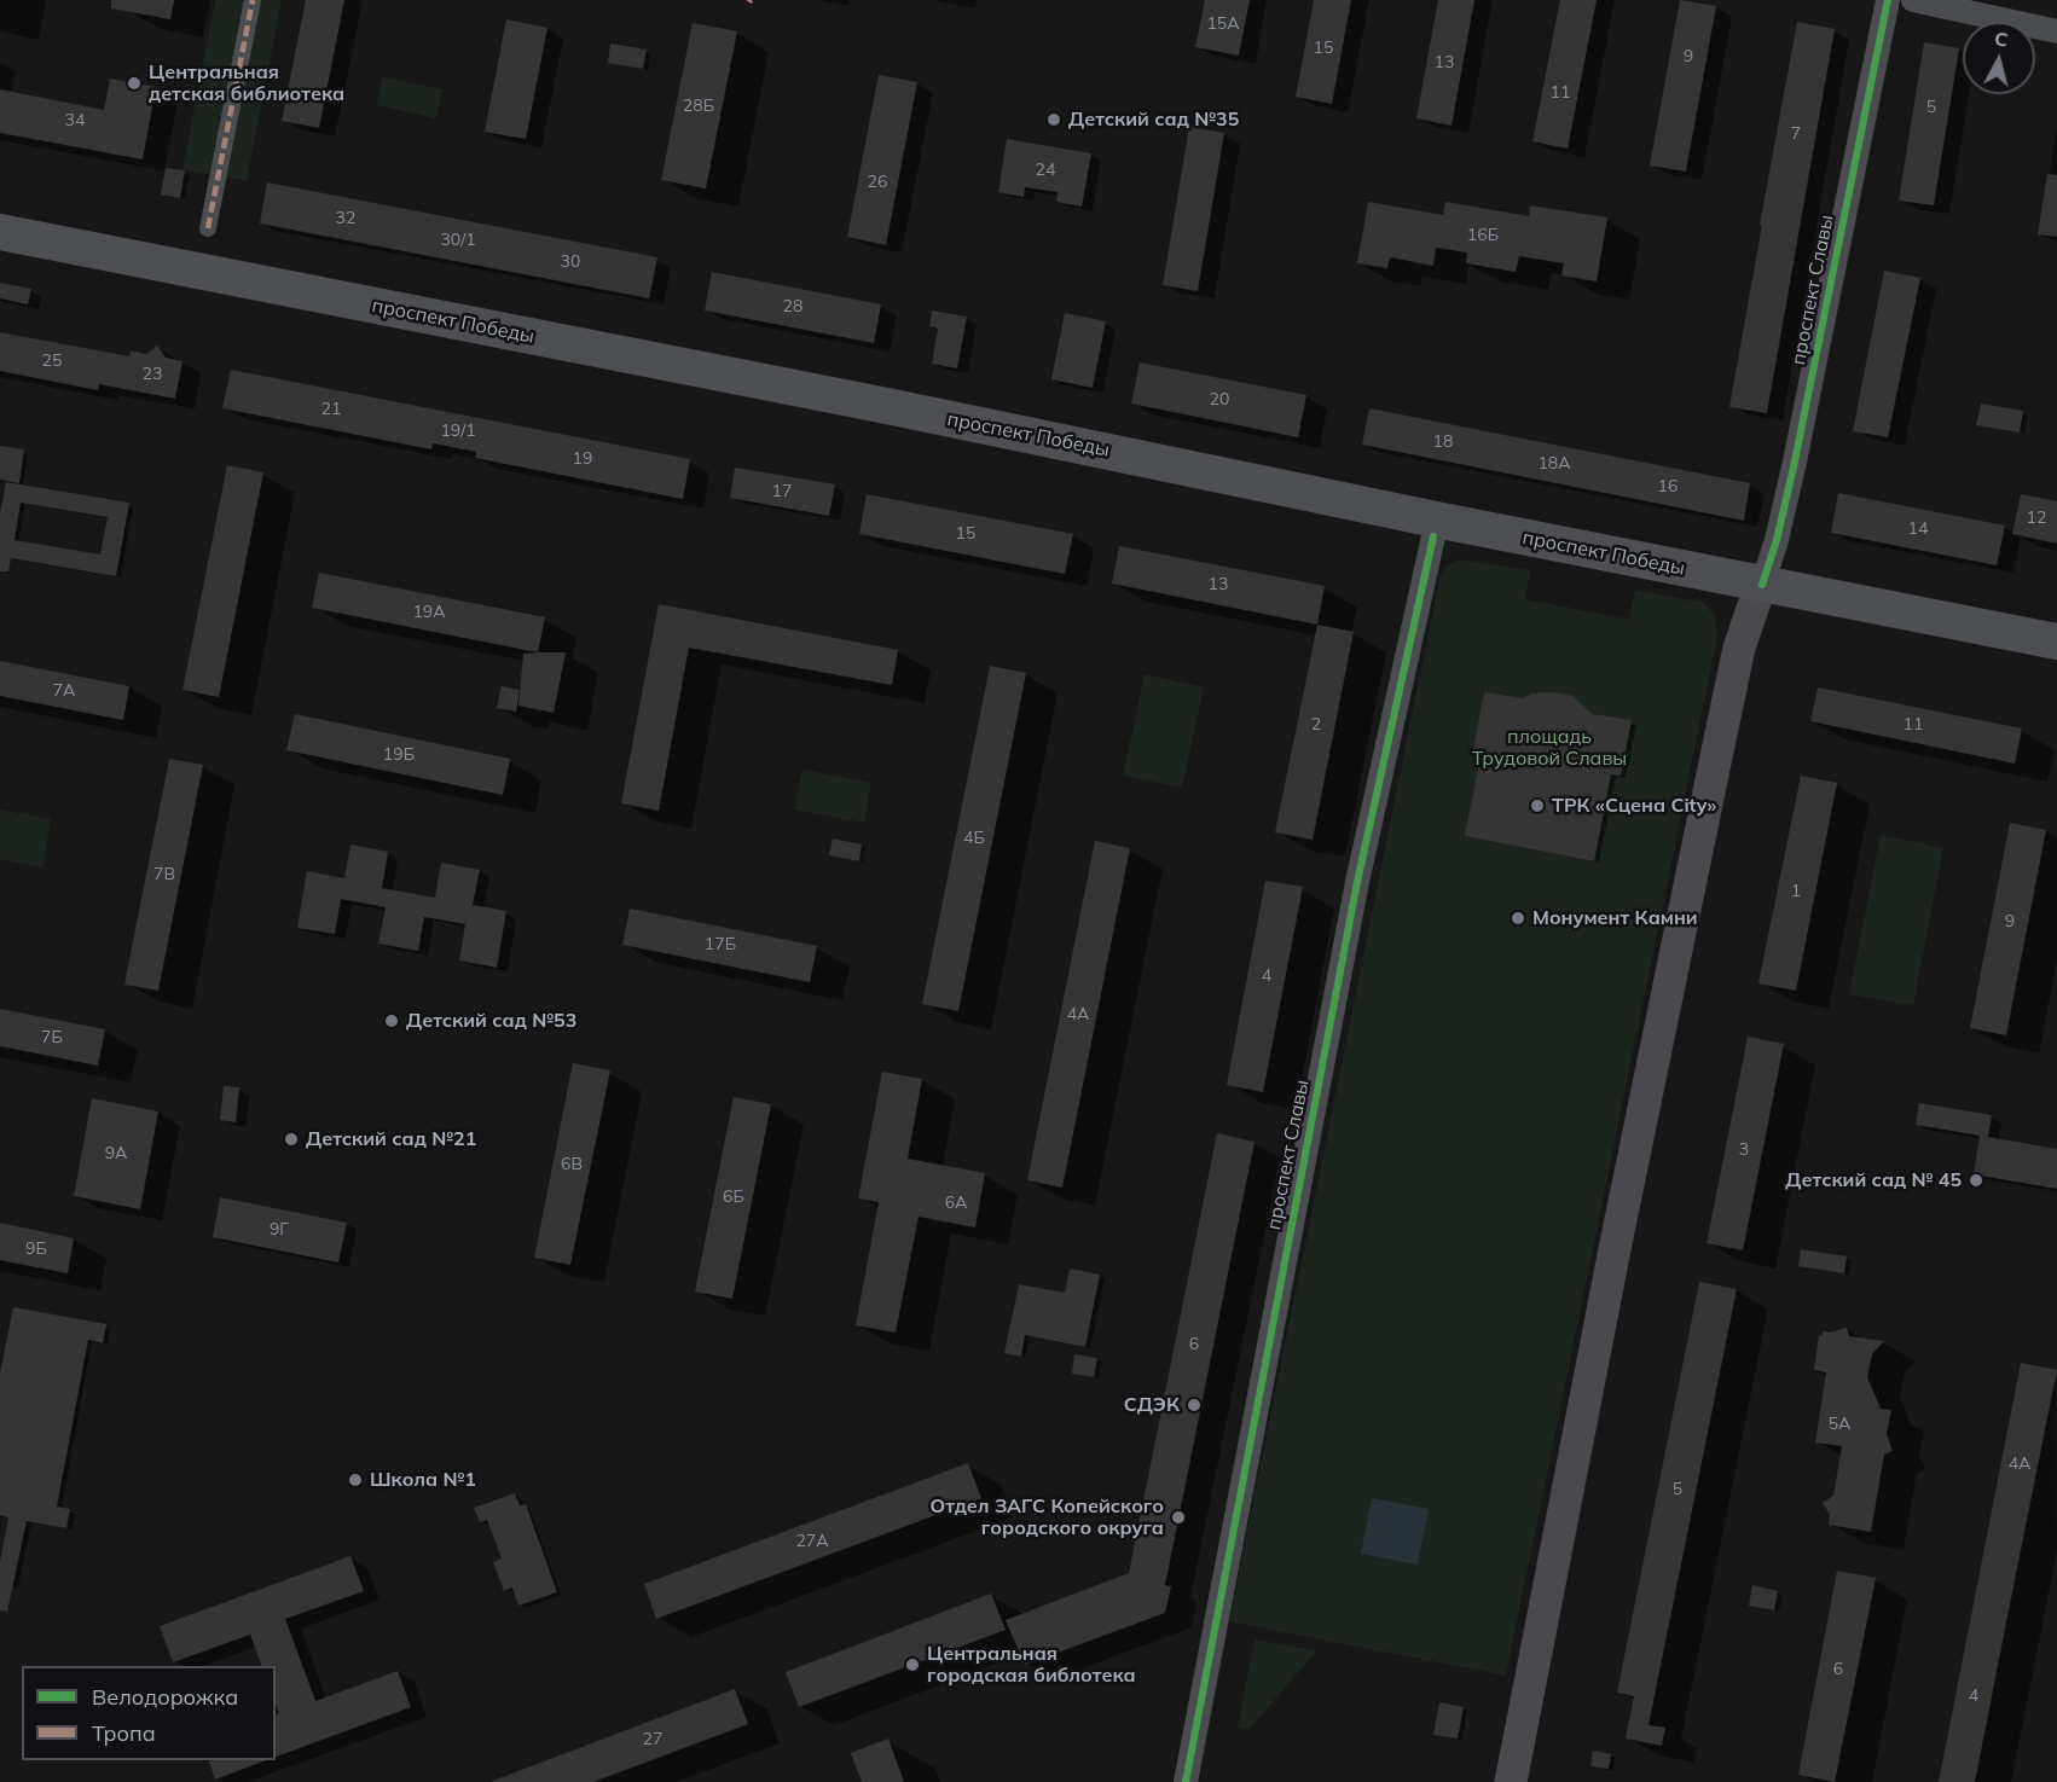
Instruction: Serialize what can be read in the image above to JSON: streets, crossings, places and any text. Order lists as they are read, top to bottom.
{
  "streets": {
    "main road": ["проспект Славы", "проспект Победы"]
  },
  "crossings": [
    ["проспект Славы", "проспект Победы"]
  ],
  "parks": ["площадь Трудовой Славы"],
  "places": [
    "Центральная детская библиотека",
    "Детский сад №35",
    "ТРК «Сцена City»",
    "Монумент Камни",
    "Детский сад №53",
    "Детский сад №21",
    "Детский сад № 45",
    "СДЭК",
    "Школа №1",
    "Отдел ЗАГС Копейского городского округа",
    "Центральная городская библотека"
  ],
  "house_numbers": [
    "15А",
    "15",
    "9",
    "13",
    "11",
    "28Б",
    "5",
    "34",
    "7",
    "24",
    "26",
    "32",
    "16Б",
    "30/1",
    "30",
    "28",
    "25",
    "23",
    "20",
    "21",
    "19/1",
    "18",
    "19",
    "18А",
    "16",
    "17",
    "12",
    "14",
    "15",
    "13",
    "19А",
    "7А",
    "2",
    "11",
    "19Б",
    "4Б",
    "7В",
    "1",
    "9",
    "17Б",
    "4",
    "4А",
    "7Б",
    "3",
    "9А",
    "6В",
    "6Б",
    "6А",
    "9Г",
    "9Б",
    "6",
    "5А",
    "4А",
    "5",
    "27А",
    "6",
    "4",
    "27"
  ],
  "legend": ["Велодорожка", "Тропа"],
  "north": "top"
}
